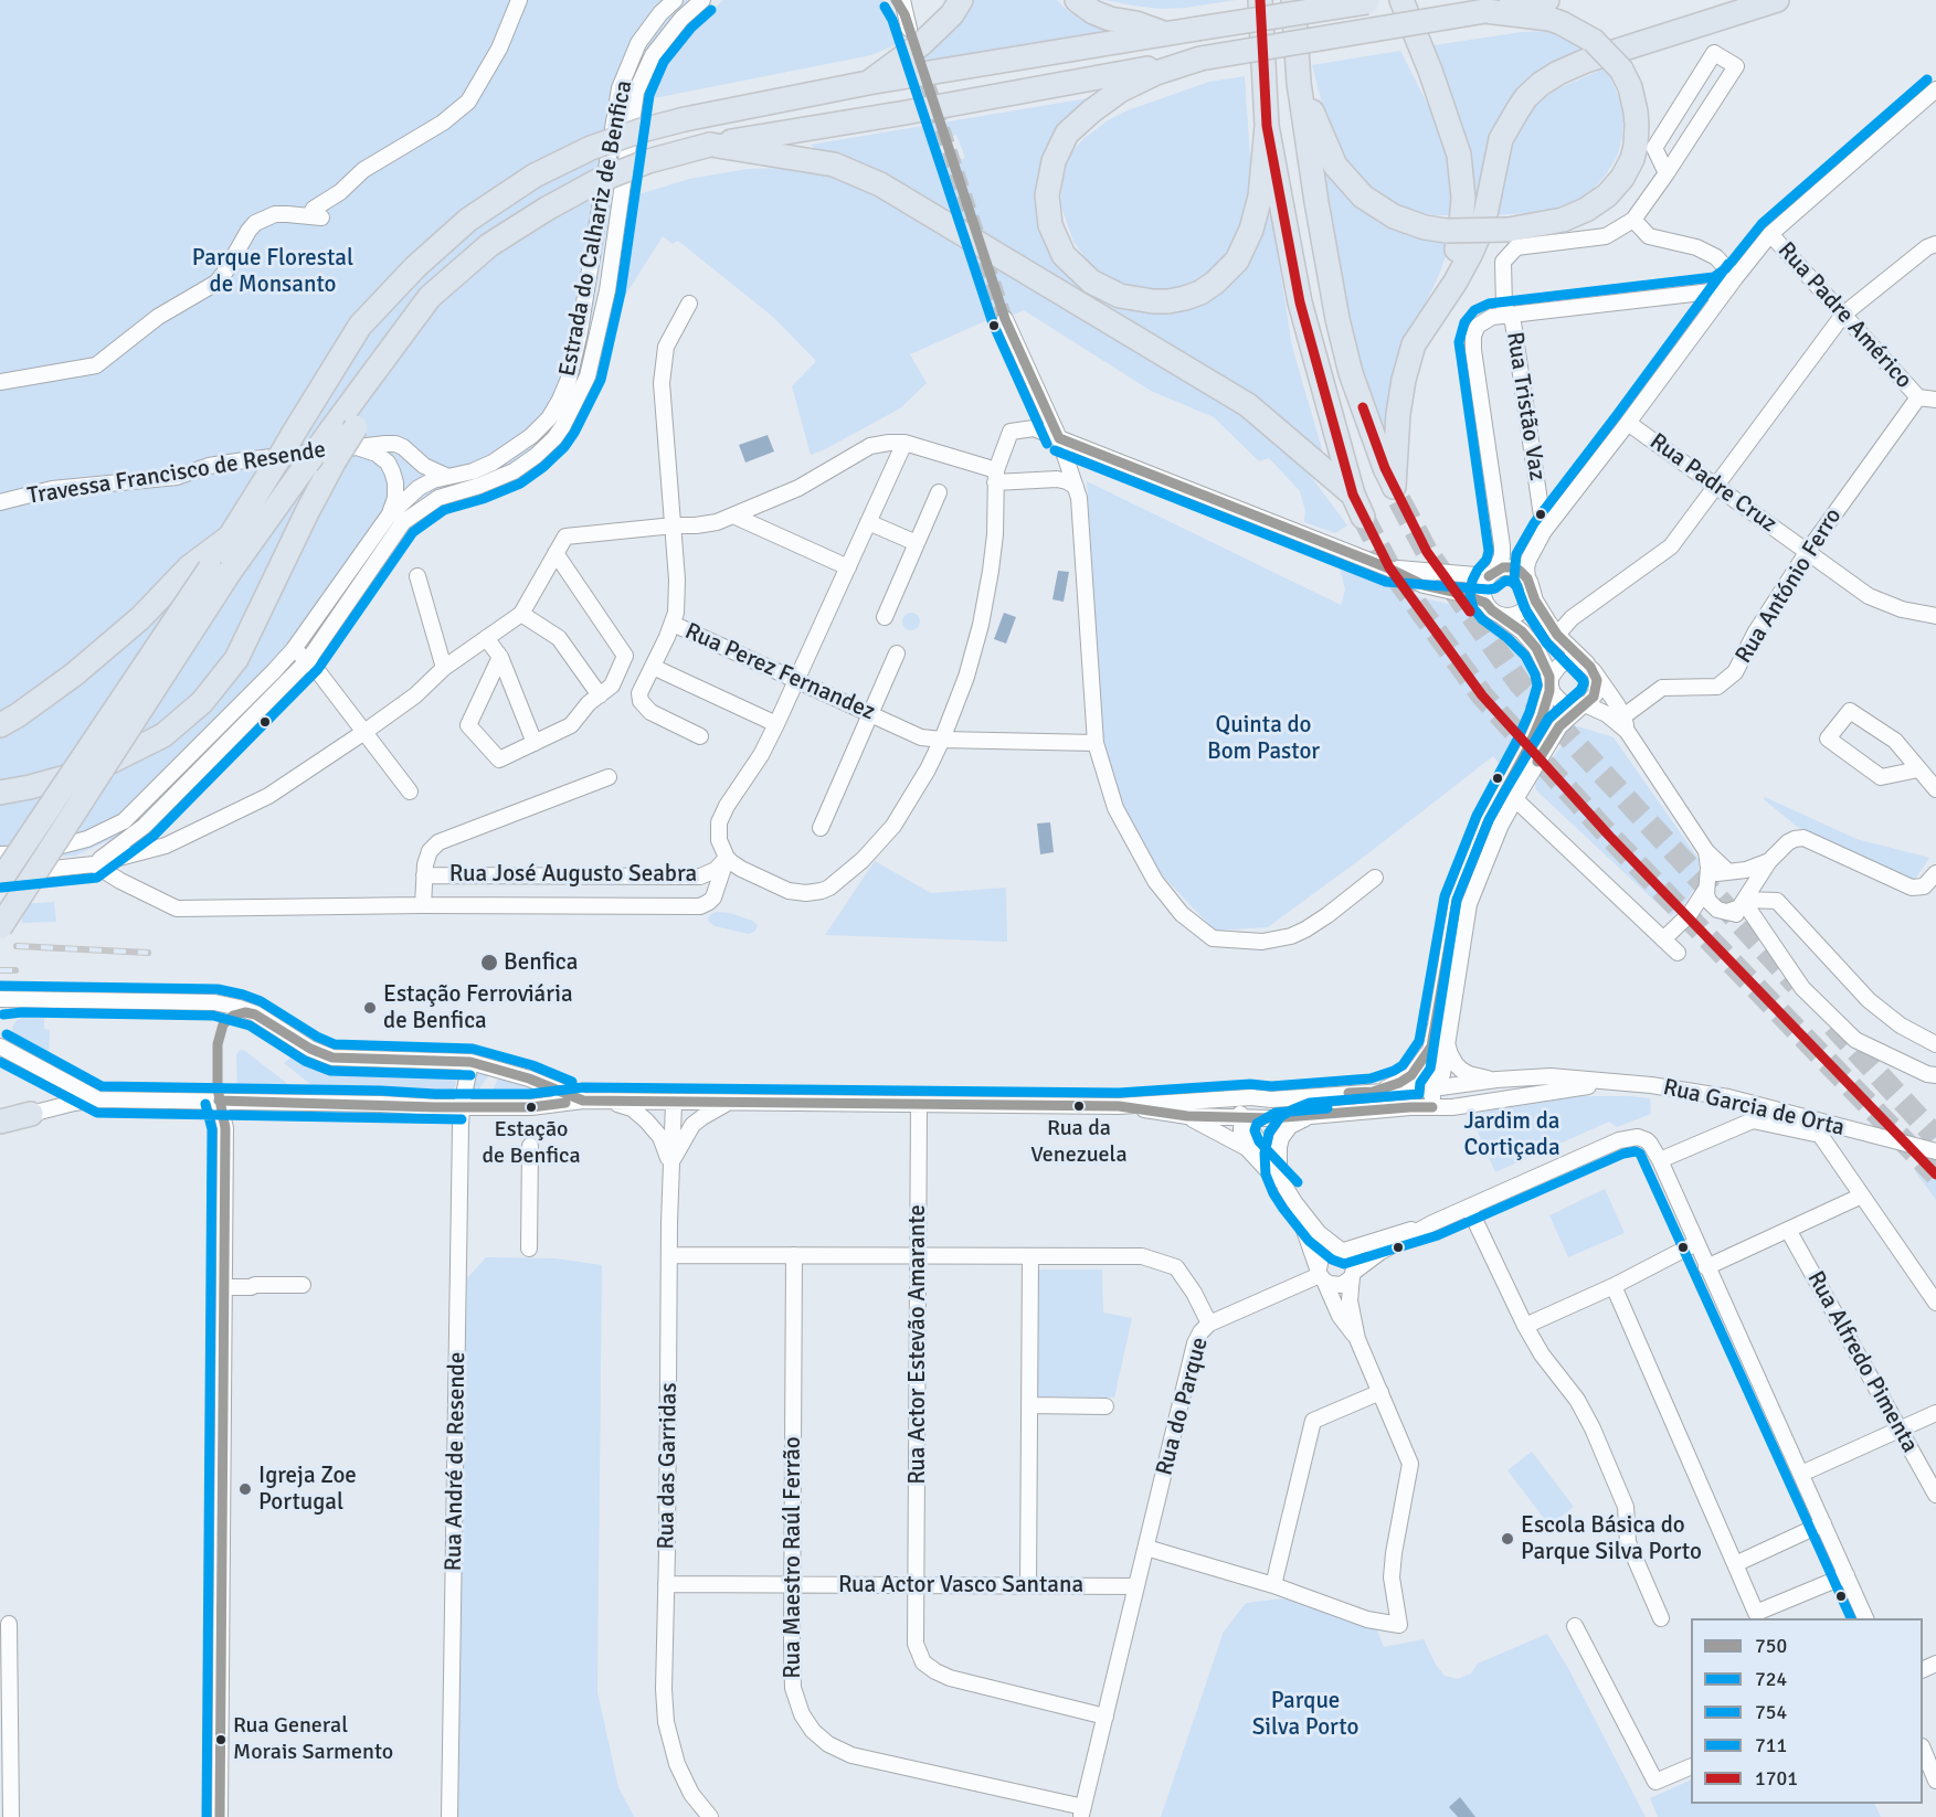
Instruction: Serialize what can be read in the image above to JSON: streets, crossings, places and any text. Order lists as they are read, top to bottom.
{
  "streets": {
    "street": [
      "Estrada do Calhariz de Benfica",
      "Rua Padre Américo",
      "Rua Tristão Vaz",
      "Travessa Francisco de Resende",
      "Rua Padre Cruz",
      "Rua António Ferro",
      "Rua Perez Fernandez",
      "Rua José Augusto Seabra",
      "Rua Garcia de Orta",
      "Rua Actor Estevão Amarante",
      "Rua Alfredo Pimenta",
      "Rua do Parque",
      "Rua André de Resende",
      "Rua das Garridas",
      "Rua Maestro Raúl Ferrão",
      "Rua Actor Vasco Santana"
    ]
  },
  "crossings": [
    ["Estrada do Calhariz de Benfica", "Travessa Francisco de Resende"],
    ["Estrada do Calhariz de Benfica", "Rua José Augusto Seabra"],
    ["Rua Padre Américo", "Rua António Ferro"],
    ["Rua Padre Cruz", "Rua António Ferro"],
    ["Rua Actor Estevão Amarante", "Rua do Parque"],
    ["Rua Actor Estevão Amarante", "Rua Actor Vasco Santana"],
    ["Rua do Parque", "Rua das Garridas"],
    ["Rua do Parque", "Rua Maestro Raúl Ferrão"],
    ["Rua do Parque", "Rua Actor Vasco Santana"],
    ["Rua das Garridas", "Rua Actor Vasco Santana"],
    ["Rua Maestro Raúl Ferrão", "Rua Actor Vasco Santana"]
  ],
  "parks": [
    "Parque Florestal de Monsanto",
    "Quinta do Bom Pastor",
    "Jardim da Cortiçada",
    "Parque Silva Porto"
  ],
  "places": [
    "Benfica",
    "Estação Ferroviária de Benfica",
    "Rua da Venezuela",
    "Estação de Benfica",
    "Igreja Zoe Portugal",
    "Escola Básica do Parque Silva Porto",
    "Rua General Morais Sarmento"
  ],
  "lines": [
    "transit line 750",
    "transit line 1701",
    "transit line 711",
    "transit line 724",
    "transit line 754"
  ],
  "legend": [
    "750",
    "724",
    "754",
    "711",
    "1701"
  ]
}
